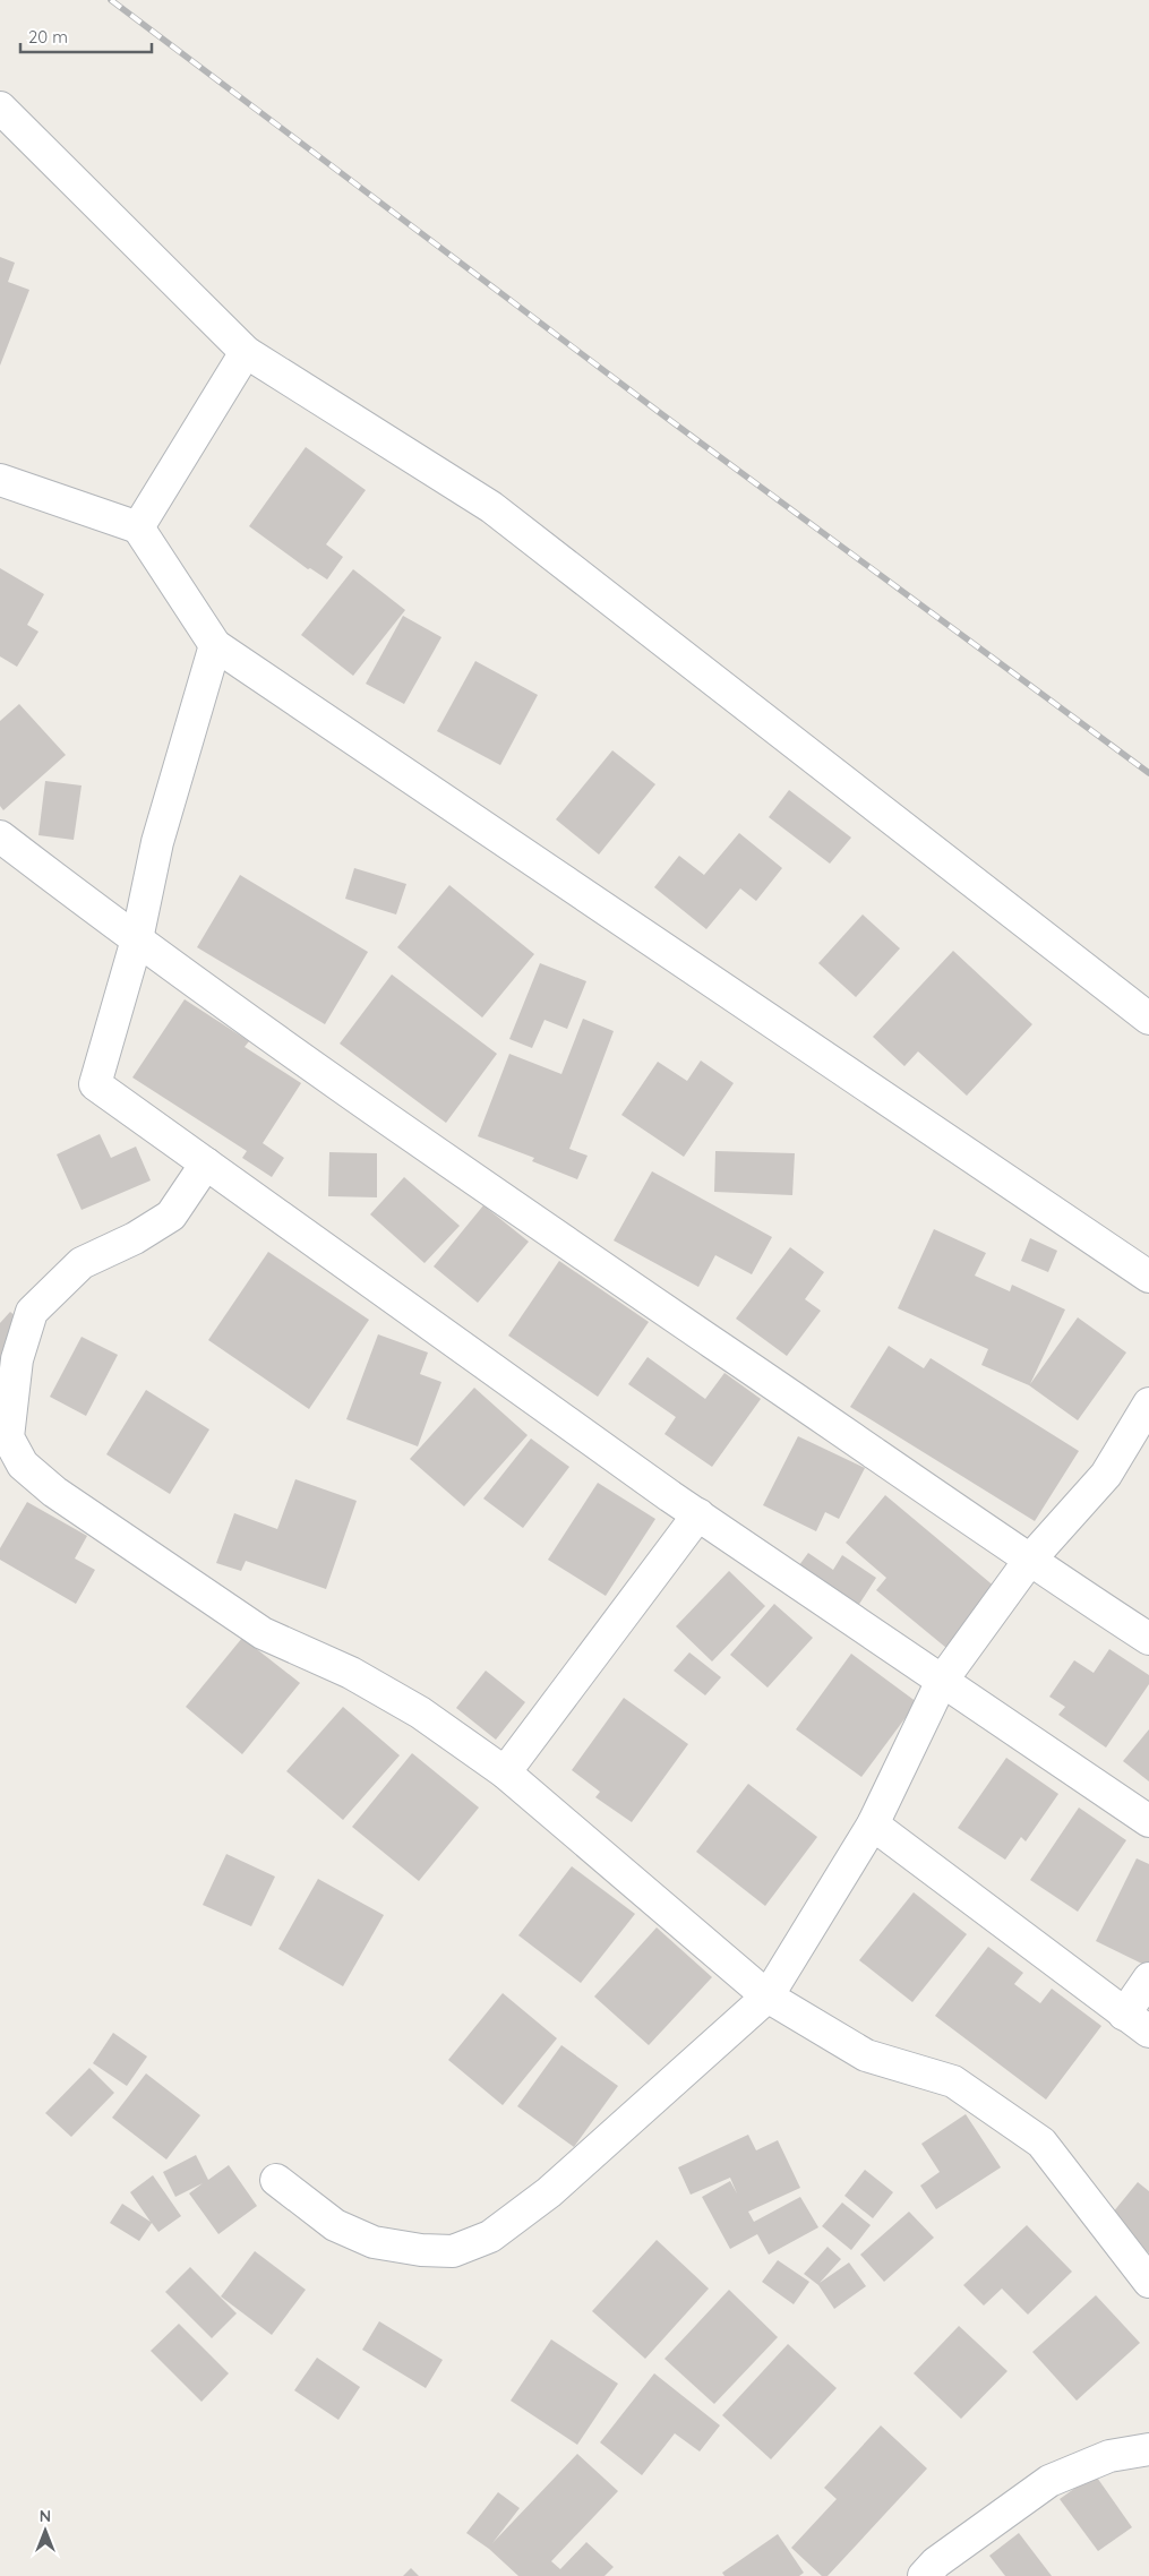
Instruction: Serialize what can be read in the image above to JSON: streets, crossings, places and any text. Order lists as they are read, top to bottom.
{
  "scale_bar": "20 m",
  "north": "top"
}
